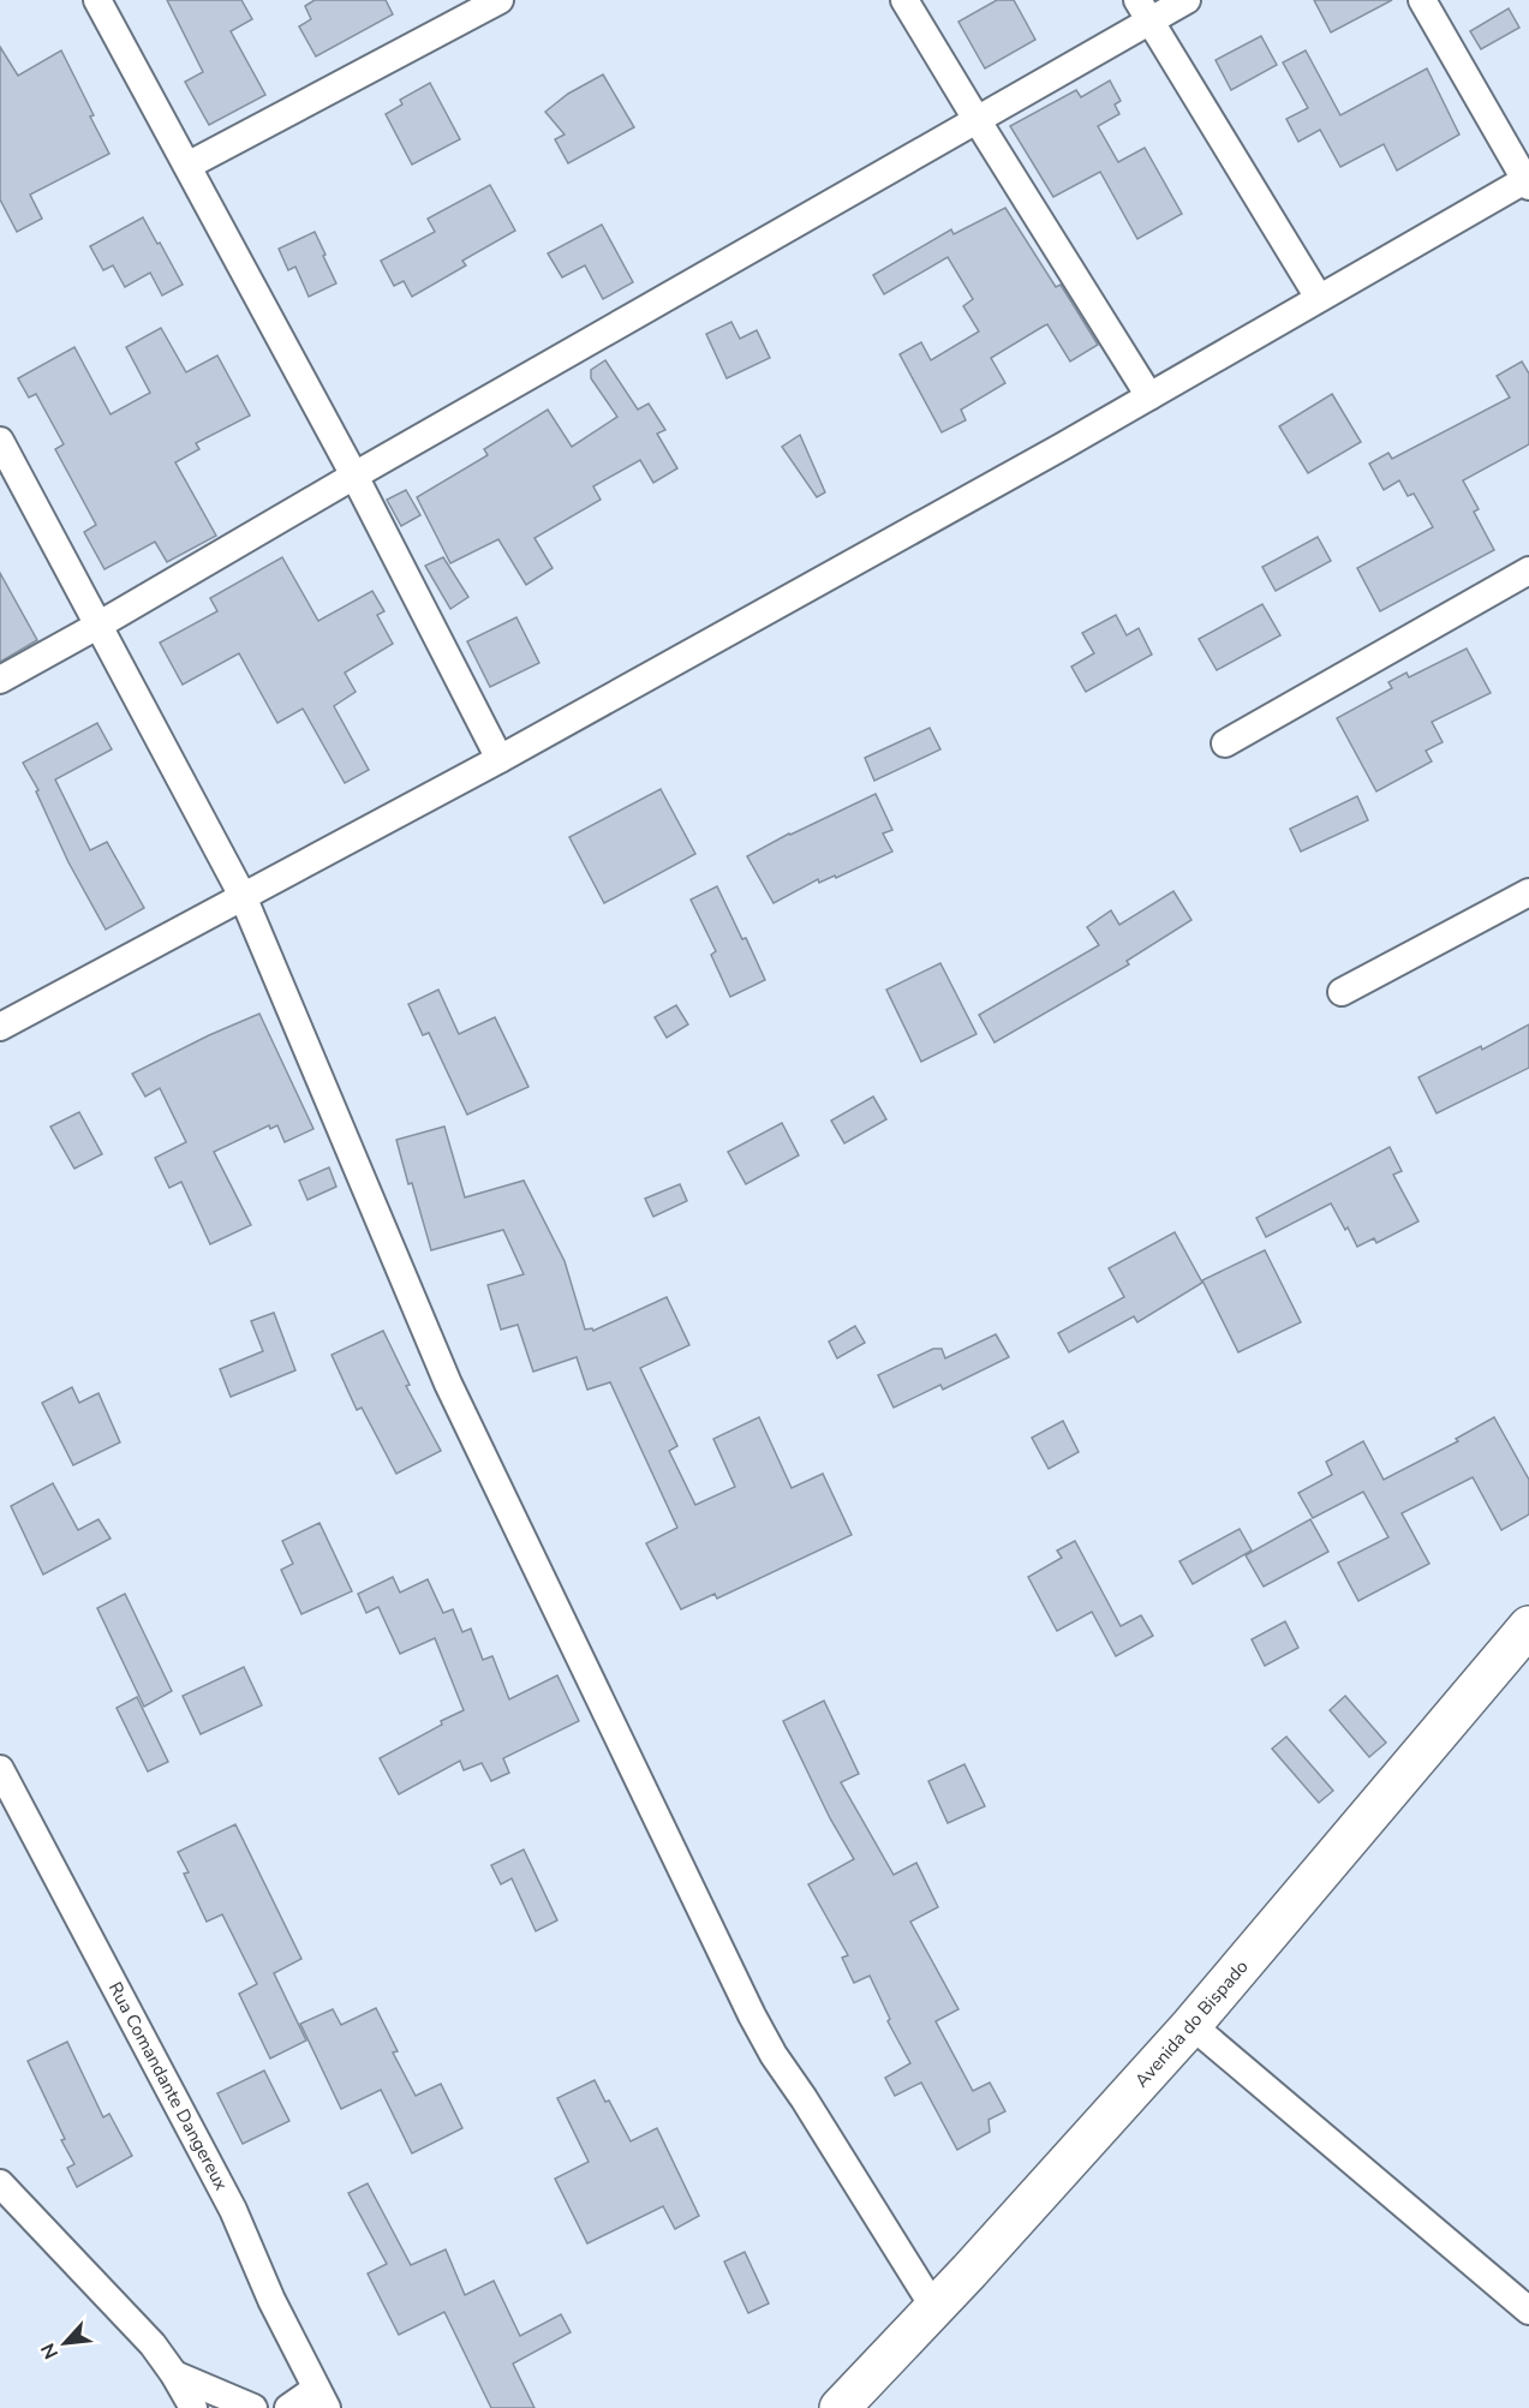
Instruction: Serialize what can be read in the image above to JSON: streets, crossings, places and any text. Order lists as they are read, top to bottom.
{
  "streets": {
    "main road": ["Avenida do Bispado"],
    "street": ["Rua Comandante Dangereux"]
  },
  "north": "bottom left"
}
